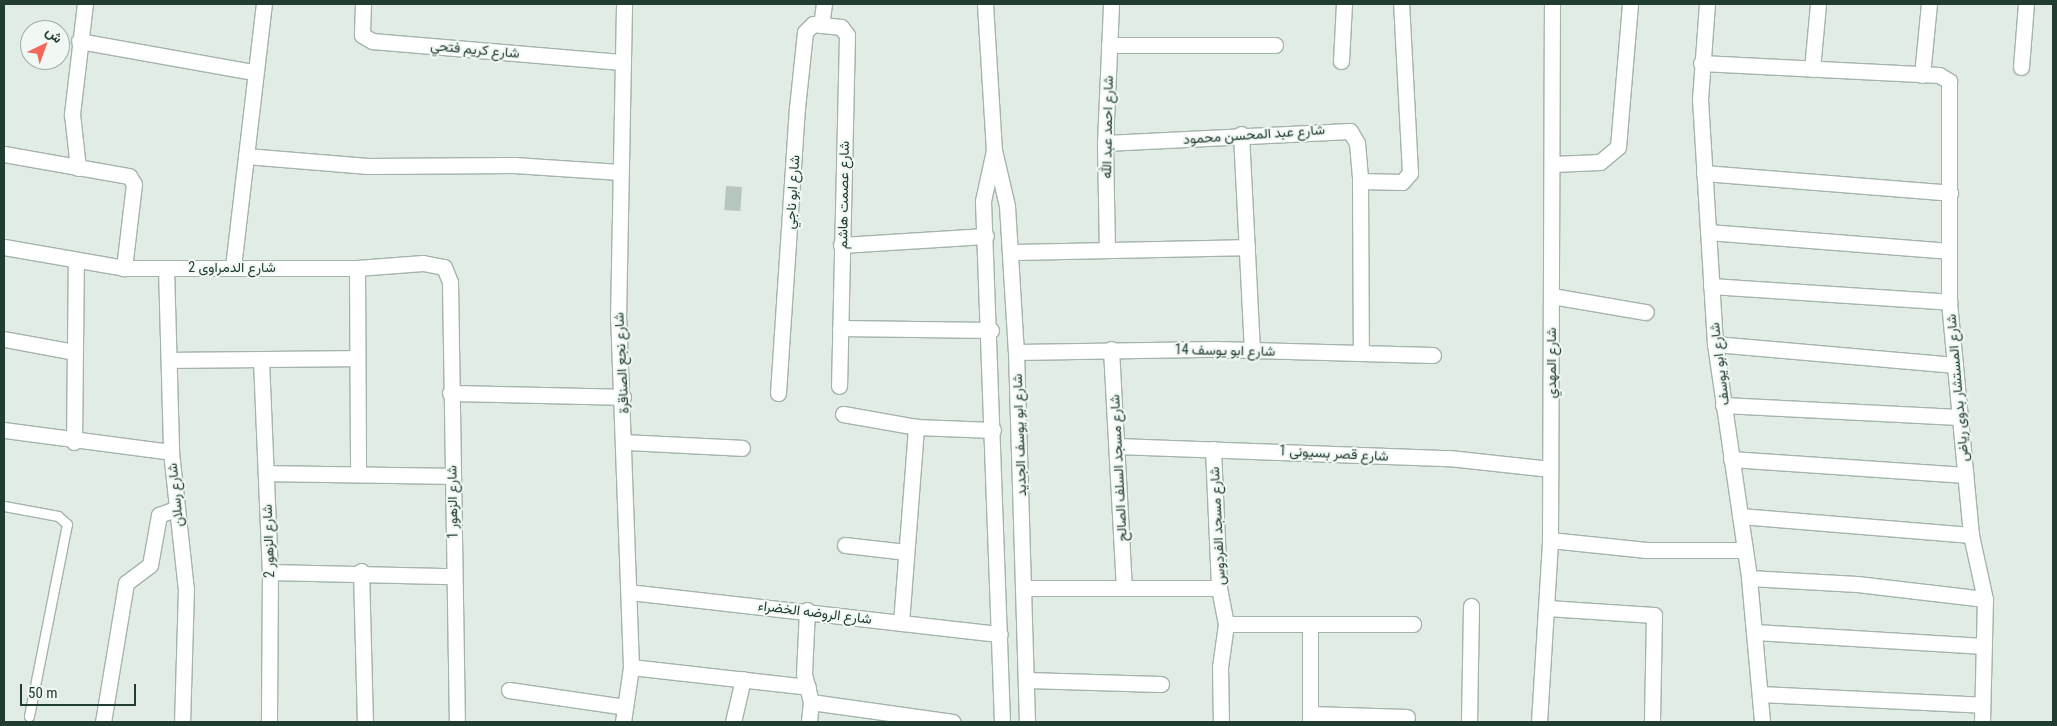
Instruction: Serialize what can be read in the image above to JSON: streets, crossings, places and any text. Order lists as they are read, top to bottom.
{
  "streets": {
    "street": [
      "شارع كريم فتحي",
      "شارع احمد عبد الله",
      "شارع عبد المحسن محمود",
      "شارع ابو ناجي",
      "شارع عصمت هاشم",
      "شارع الدمراوى 2",
      "شارع ابو يوسف 14",
      "شارع نجع الصناقرة",
      "شارع المهدي",
      "شارع ابو يوسف",
      "شارع المستشار بدوى رياض",
      "شارع ابو يوسف الجديد",
      "شارع قصر بسيونى 1",
      "شارع مسجد السلف الصالح",
      "شارع رسلان",
      "شارع الزهور 1",
      "شارع مسجد الفردوس",
      "شارع الزهور 2",
      "شارع الروضه الخضراء"
    ]
  },
  "crossings": [
    ["شارع كريم فتحي", "شارع نجع الصناقرة"],
    ["شارع احمد عبد الله", "شارع عبد المحسن محمود"],
    ["شارع ابو ناجي", "شارع عصمت هاشم"],
    ["شارع الدمراوى 2", "شارع رسلان"],
    ["شارع الدمراوى 2", "شارع الزهور 1"],
    ["شارع ابو يوسف 14", "شارع ابو يوسف الجديد"],
    ["شارع ابو يوسف 14", "شارع مسجد السلف الصالح"],
    ["شارع نجع الصناقرة", "شارع الروضه الخضراء"],
    ["شارع المهدي", "شارع قصر بسيونى 1"],
    ["شارع ابو يوسف الجديد", "شارع الروضه الخضراء"],
    ["شارع قصر بسيونى 1", "شارع مسجد السلف الصالح"],
    ["شارع قصر بسيونى 1", "شارع مسجد الفردوس"]
  ],
  "scale_bar": "50 m",
  "north": "top right"
}
